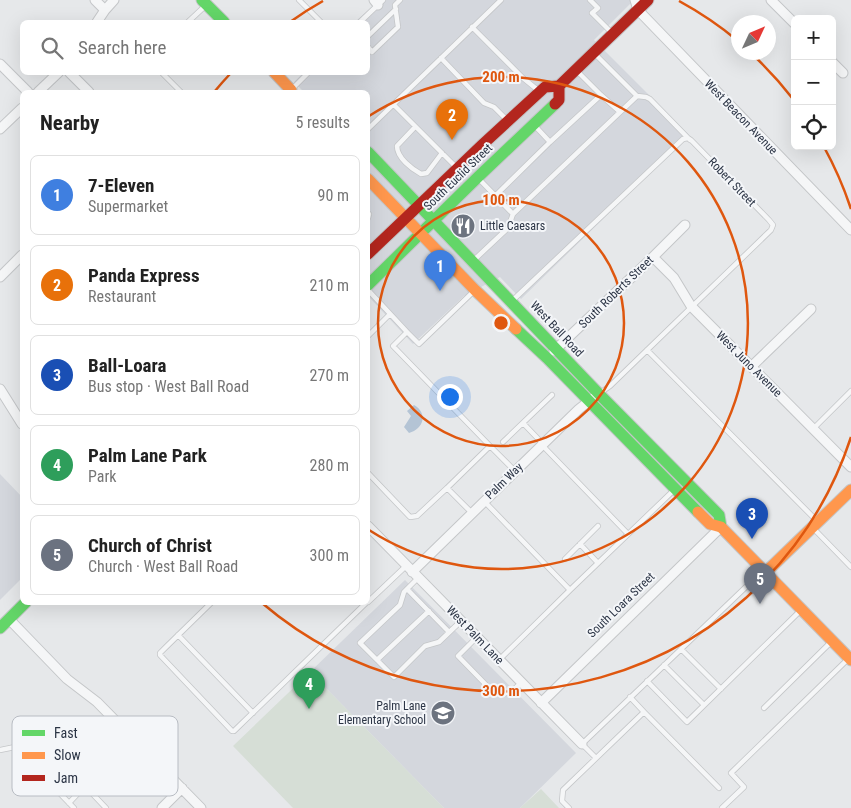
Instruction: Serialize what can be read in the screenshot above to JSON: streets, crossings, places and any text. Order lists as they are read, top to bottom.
{
  "streets": {
    "main road": ["South Euclid Street", "West Ball Road"],
    "street": [
      "West Beacon Avenue",
      "South Roberts Street",
      "West Juno Avenue",
      "Palm Way",
      "South Loara Street",
      "West Palm Lane"
    ],
    "lane": ["Robert Street"]
  },
  "crossings": [
    ["West Beacon Avenue", "South Euclid Street"],
    ["South Euclid Street", "West Ball Road"],
    ["Robert Street", "West Ball Road"],
    ["Robert Street", "West Juno Avenue"],
    ["Robert Street", "Palm Way"],
    ["South Roberts Street", "West Ball Road"],
    ["South Roberts Street", "West Juno Avenue"],
    ["West Ball Road", "Palm Way"],
    ["West Ball Road", "South Loara Street"],
    ["Palm Way", "West Palm Lane"],
    ["South Loara Street", "West Palm Lane"]
  ],
  "places": {
    "restaurant": ["Little Caesars"],
    "school or university": ["Palm Lane Elementary School"]
  },
  "legend": ["Fast", "Slow", "Jam"],
  "north": "top right",
  "page": {
    "map_buttons": ["+", "−"],
    "search": "Search here",
    "heading": ["Nearby", "5 results"],
    "pins": [
      "2",
      "1",
      "3",
      "5",
      "4"
    ],
    "list": [
      {
        "mark": "1",
        "name": "7-Eleven",
        "note": "Supermarket",
        "value": "90 m"
      },
      {
        "mark": "2",
        "name": "Panda Express",
        "note": "Restaurant",
        "value": "210 m"
      },
      {
        "mark": "3",
        "name": "Ball-Loara",
        "note": "Bus stop · West Ball Road",
        "value": "270 m"
      },
      {
        "mark": "4",
        "name": "Palm Lane Park",
        "note": "Park",
        "value": "280 m"
      },
      {
        "mark": "5",
        "name": "Church of Christ",
        "note": "Church · West Ball Road",
        "value": "300 m"
      }
    ]
  },
  "rings": ["200 m", "100 m", "300 m"]
}
